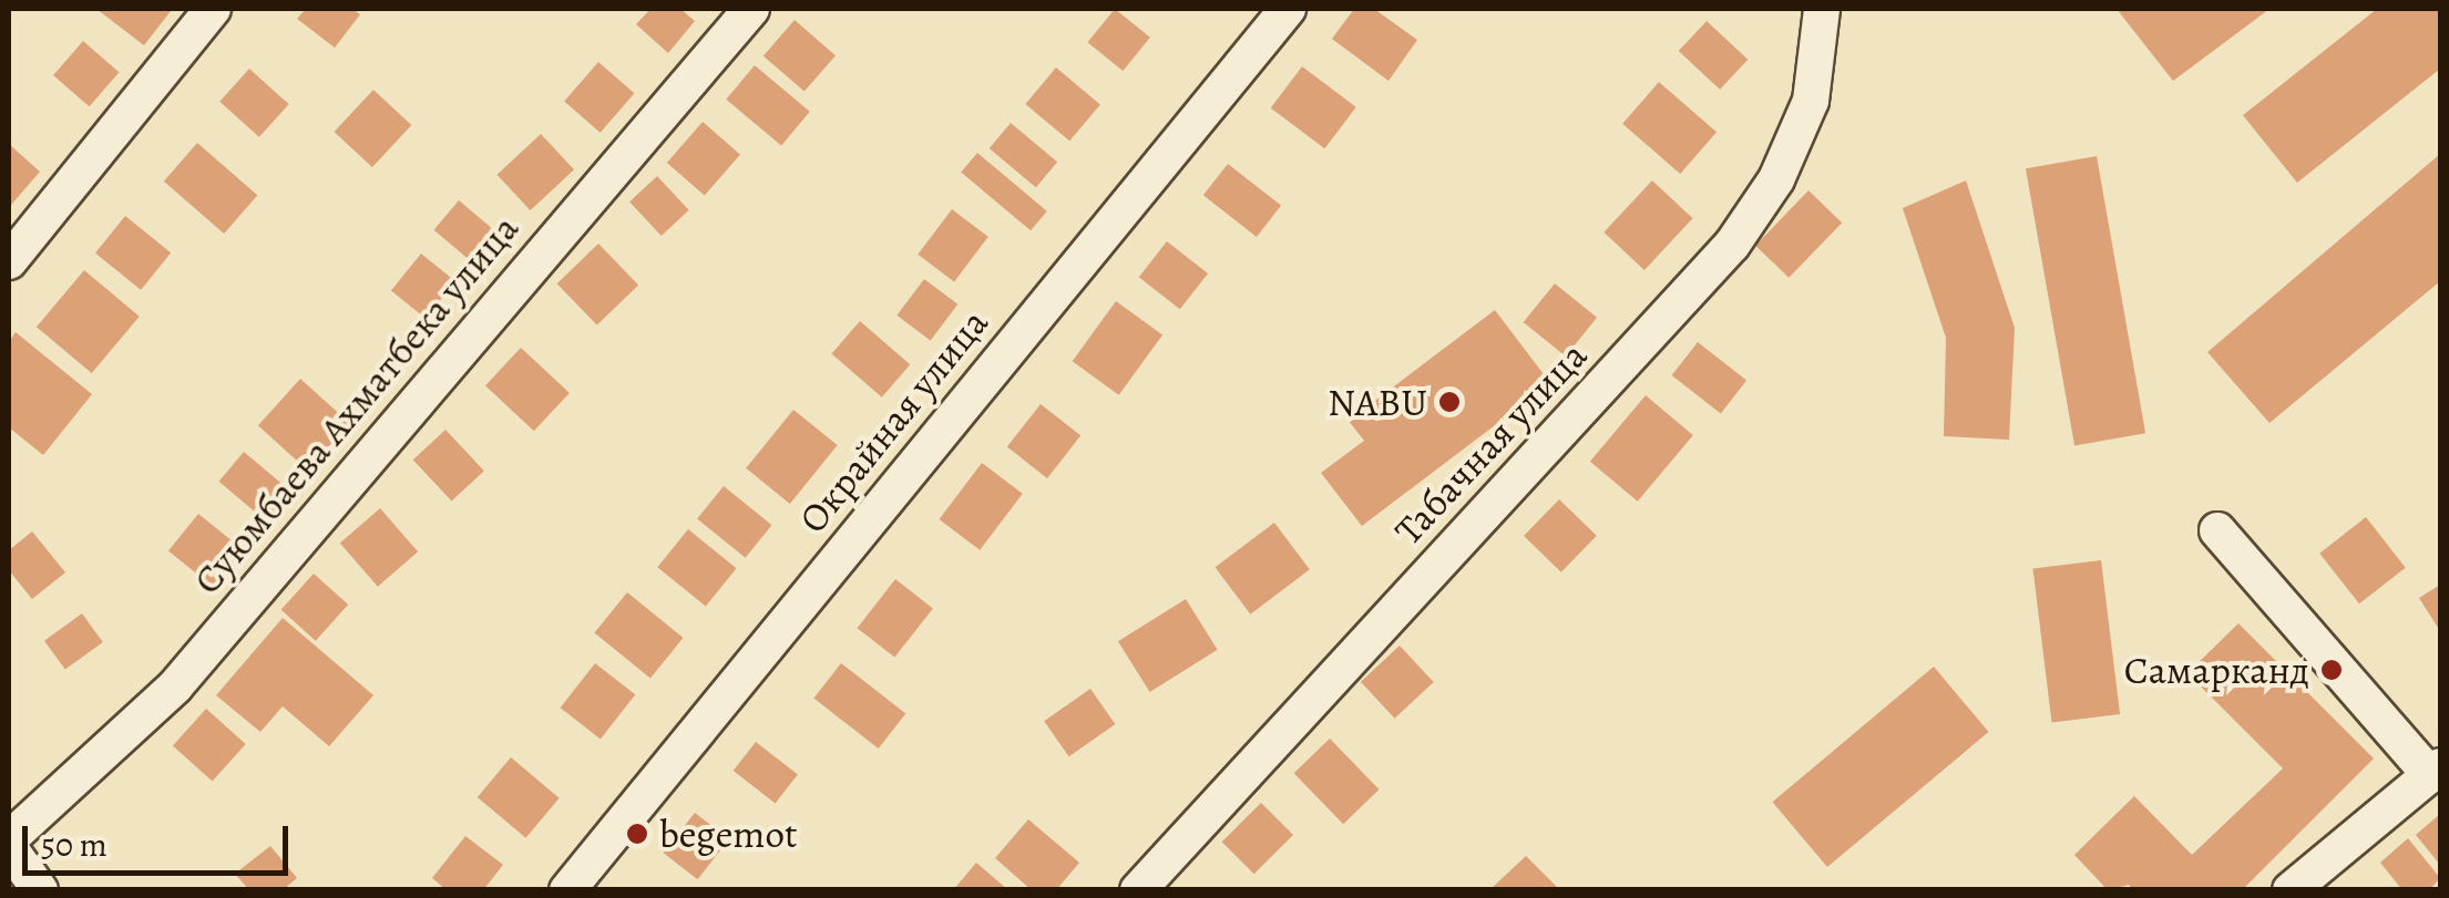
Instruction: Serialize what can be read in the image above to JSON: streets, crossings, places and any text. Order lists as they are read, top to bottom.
{
  "streets": {
    "street": ["Суюмбаева Ахматбека улица", "Окрайная улица", "Табачная улица"]
  },
  "places": ["NABU", "Самарканд", "begemot"],
  "scale_bar": "50 m"
}
